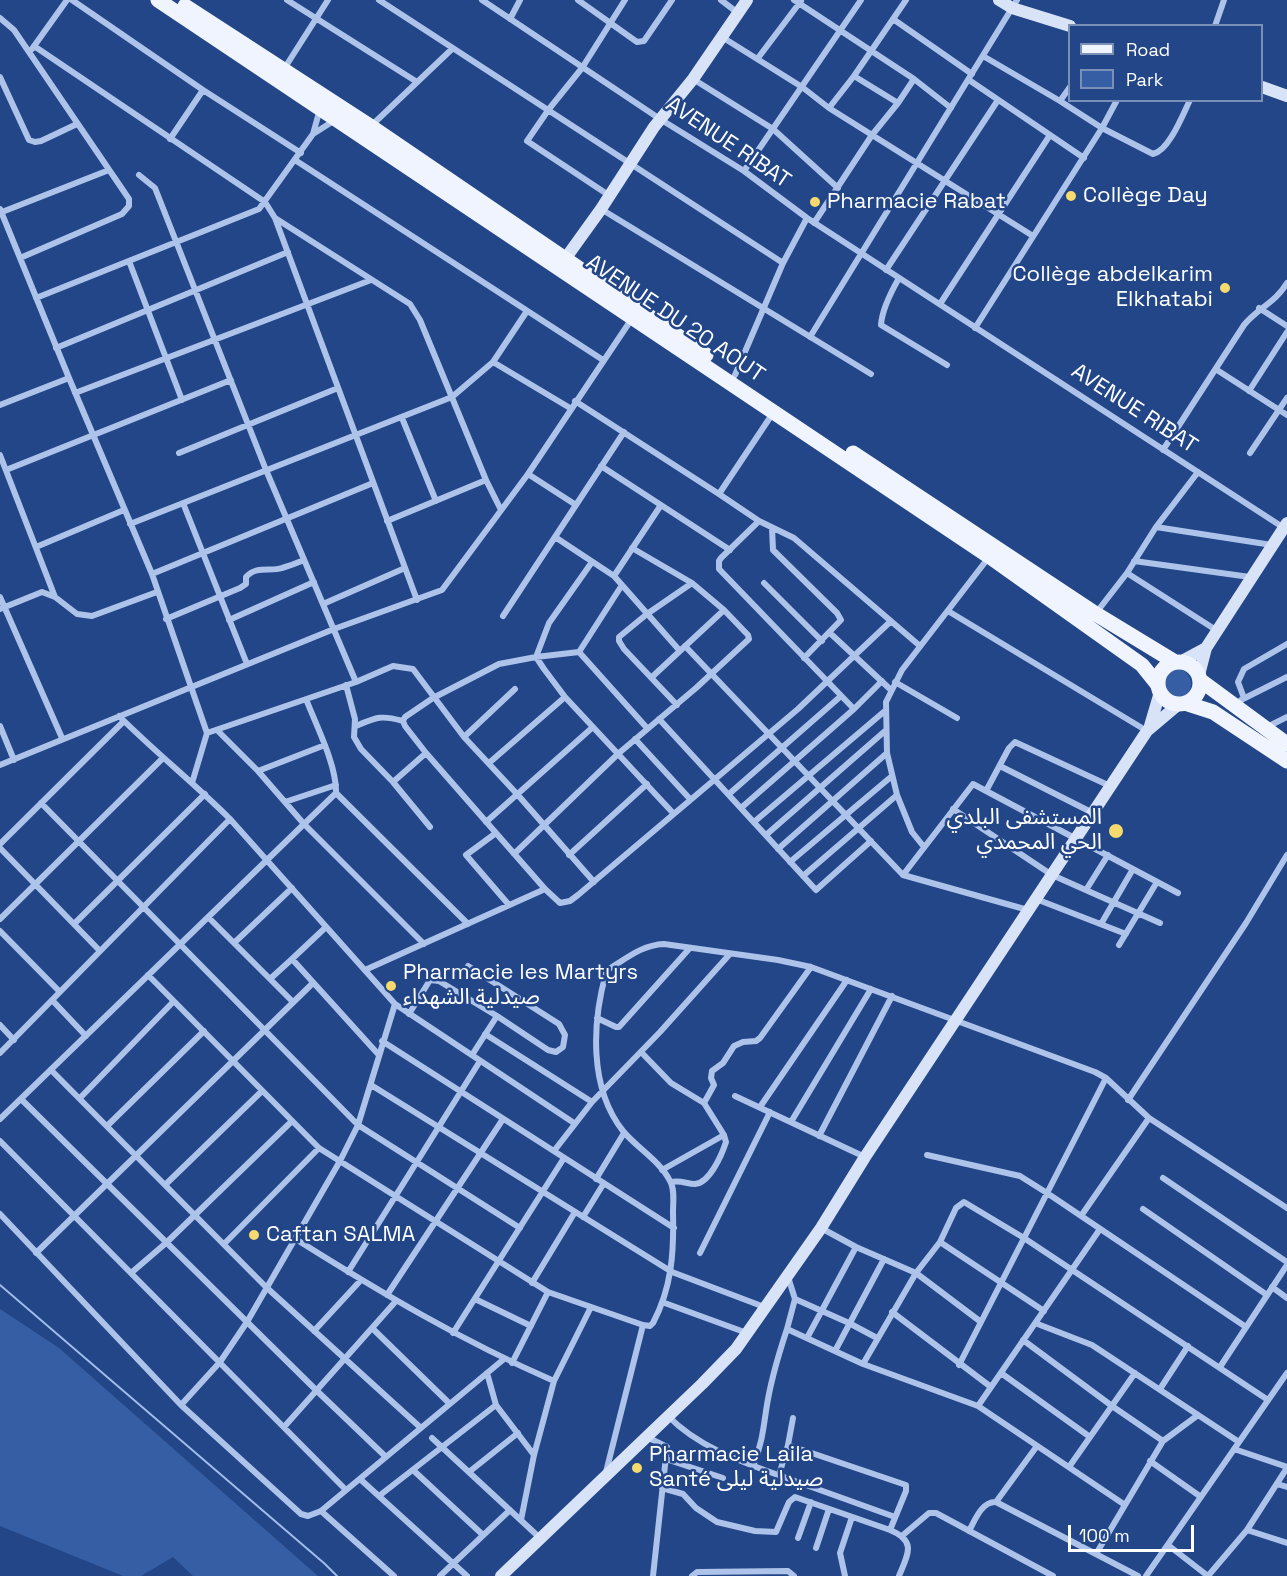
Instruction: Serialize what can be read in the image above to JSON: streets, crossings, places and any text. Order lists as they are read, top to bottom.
{
  "streets": {
    "main road": ["AVENUE DU 20 AOUT"],
    "street": ["AVENUE RIBAT"]
  },
  "places": [
    "Collège Day",
    "Pharmacie Rabat",
    "Collège abdelkarim Elkhatabi",
    "المستشفى البلدي الحي المحمدي",
    "Pharmacie les Martyrs صيدلية الشهداء",
    "Caftan SALMA",
    "Pharmacie Laila Santé صيدلية ليلى"
  ],
  "legend": ["Road", "Park"],
  "scale_bar": "100 m"
}
